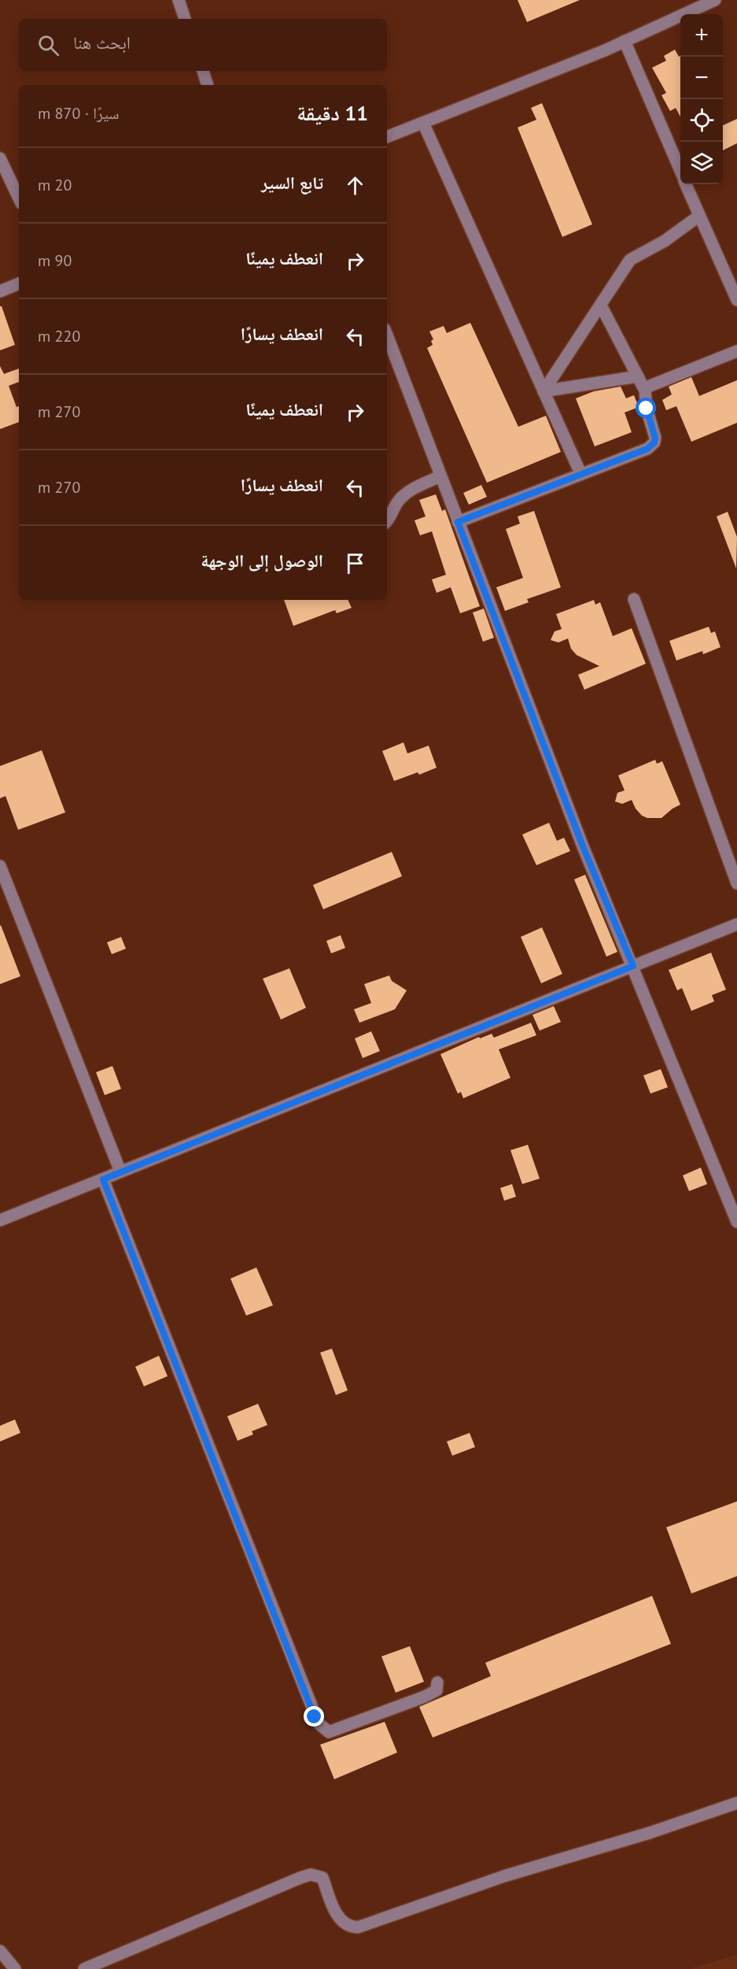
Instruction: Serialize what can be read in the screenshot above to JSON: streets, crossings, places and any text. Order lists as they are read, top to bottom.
{
  "page": {
    "map_buttons": ["+", "−"],
    "search": "ابحث هنا",
    "heading": ["11 دقيقة", "سيرًا · 870 m"],
    "list": [
      ["تابع السير", "20 m"],
      ["انعطف يمينًا", "90 m"],
      ["انعطف يسارًا", "220 m"],
      ["انعطف يمينًا", "270 m"],
      ["انعطف يسارًا", "270 m"],
      "الوصول إلى الوجهة"
    ]
  }
}
